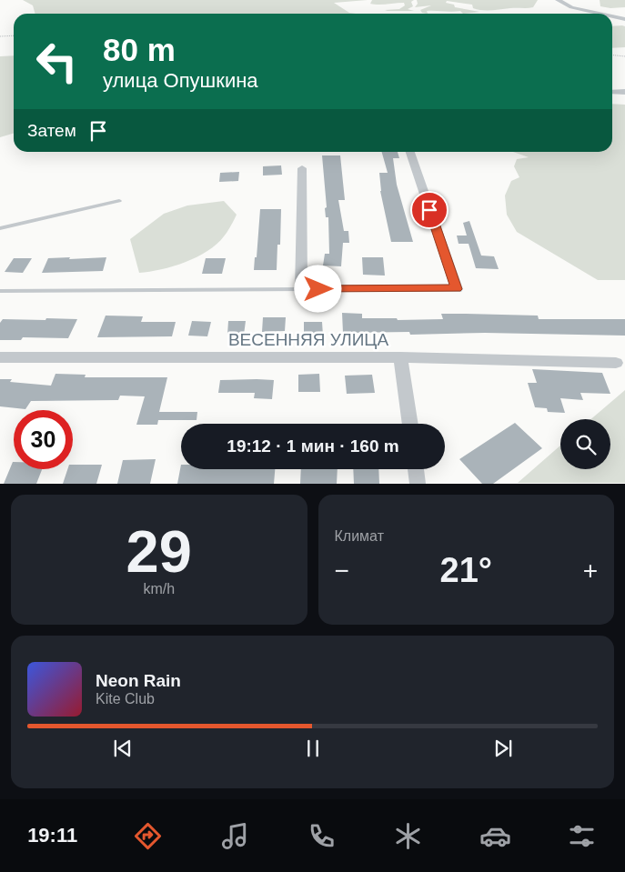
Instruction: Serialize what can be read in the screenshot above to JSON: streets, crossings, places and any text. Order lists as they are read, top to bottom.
{
  "streets": {
    "street": ["ВЕСЕННЯЯ УЛИЦА"]
  },
  "page": {
    "turn": ["80 m", "улица Опушкина"],
    "then": "Затем",
    "limit": "30",
    "trip": "19:12 · 1 мин · 160 m",
    "tile": [
      ["29", "km/h"],
      "Климат"
    ],
    "heat": ["−", "21°", "+"],
    "song": ["Neon Rain", "Kite Club"],
    "tabs": "19:11"
  }
}
